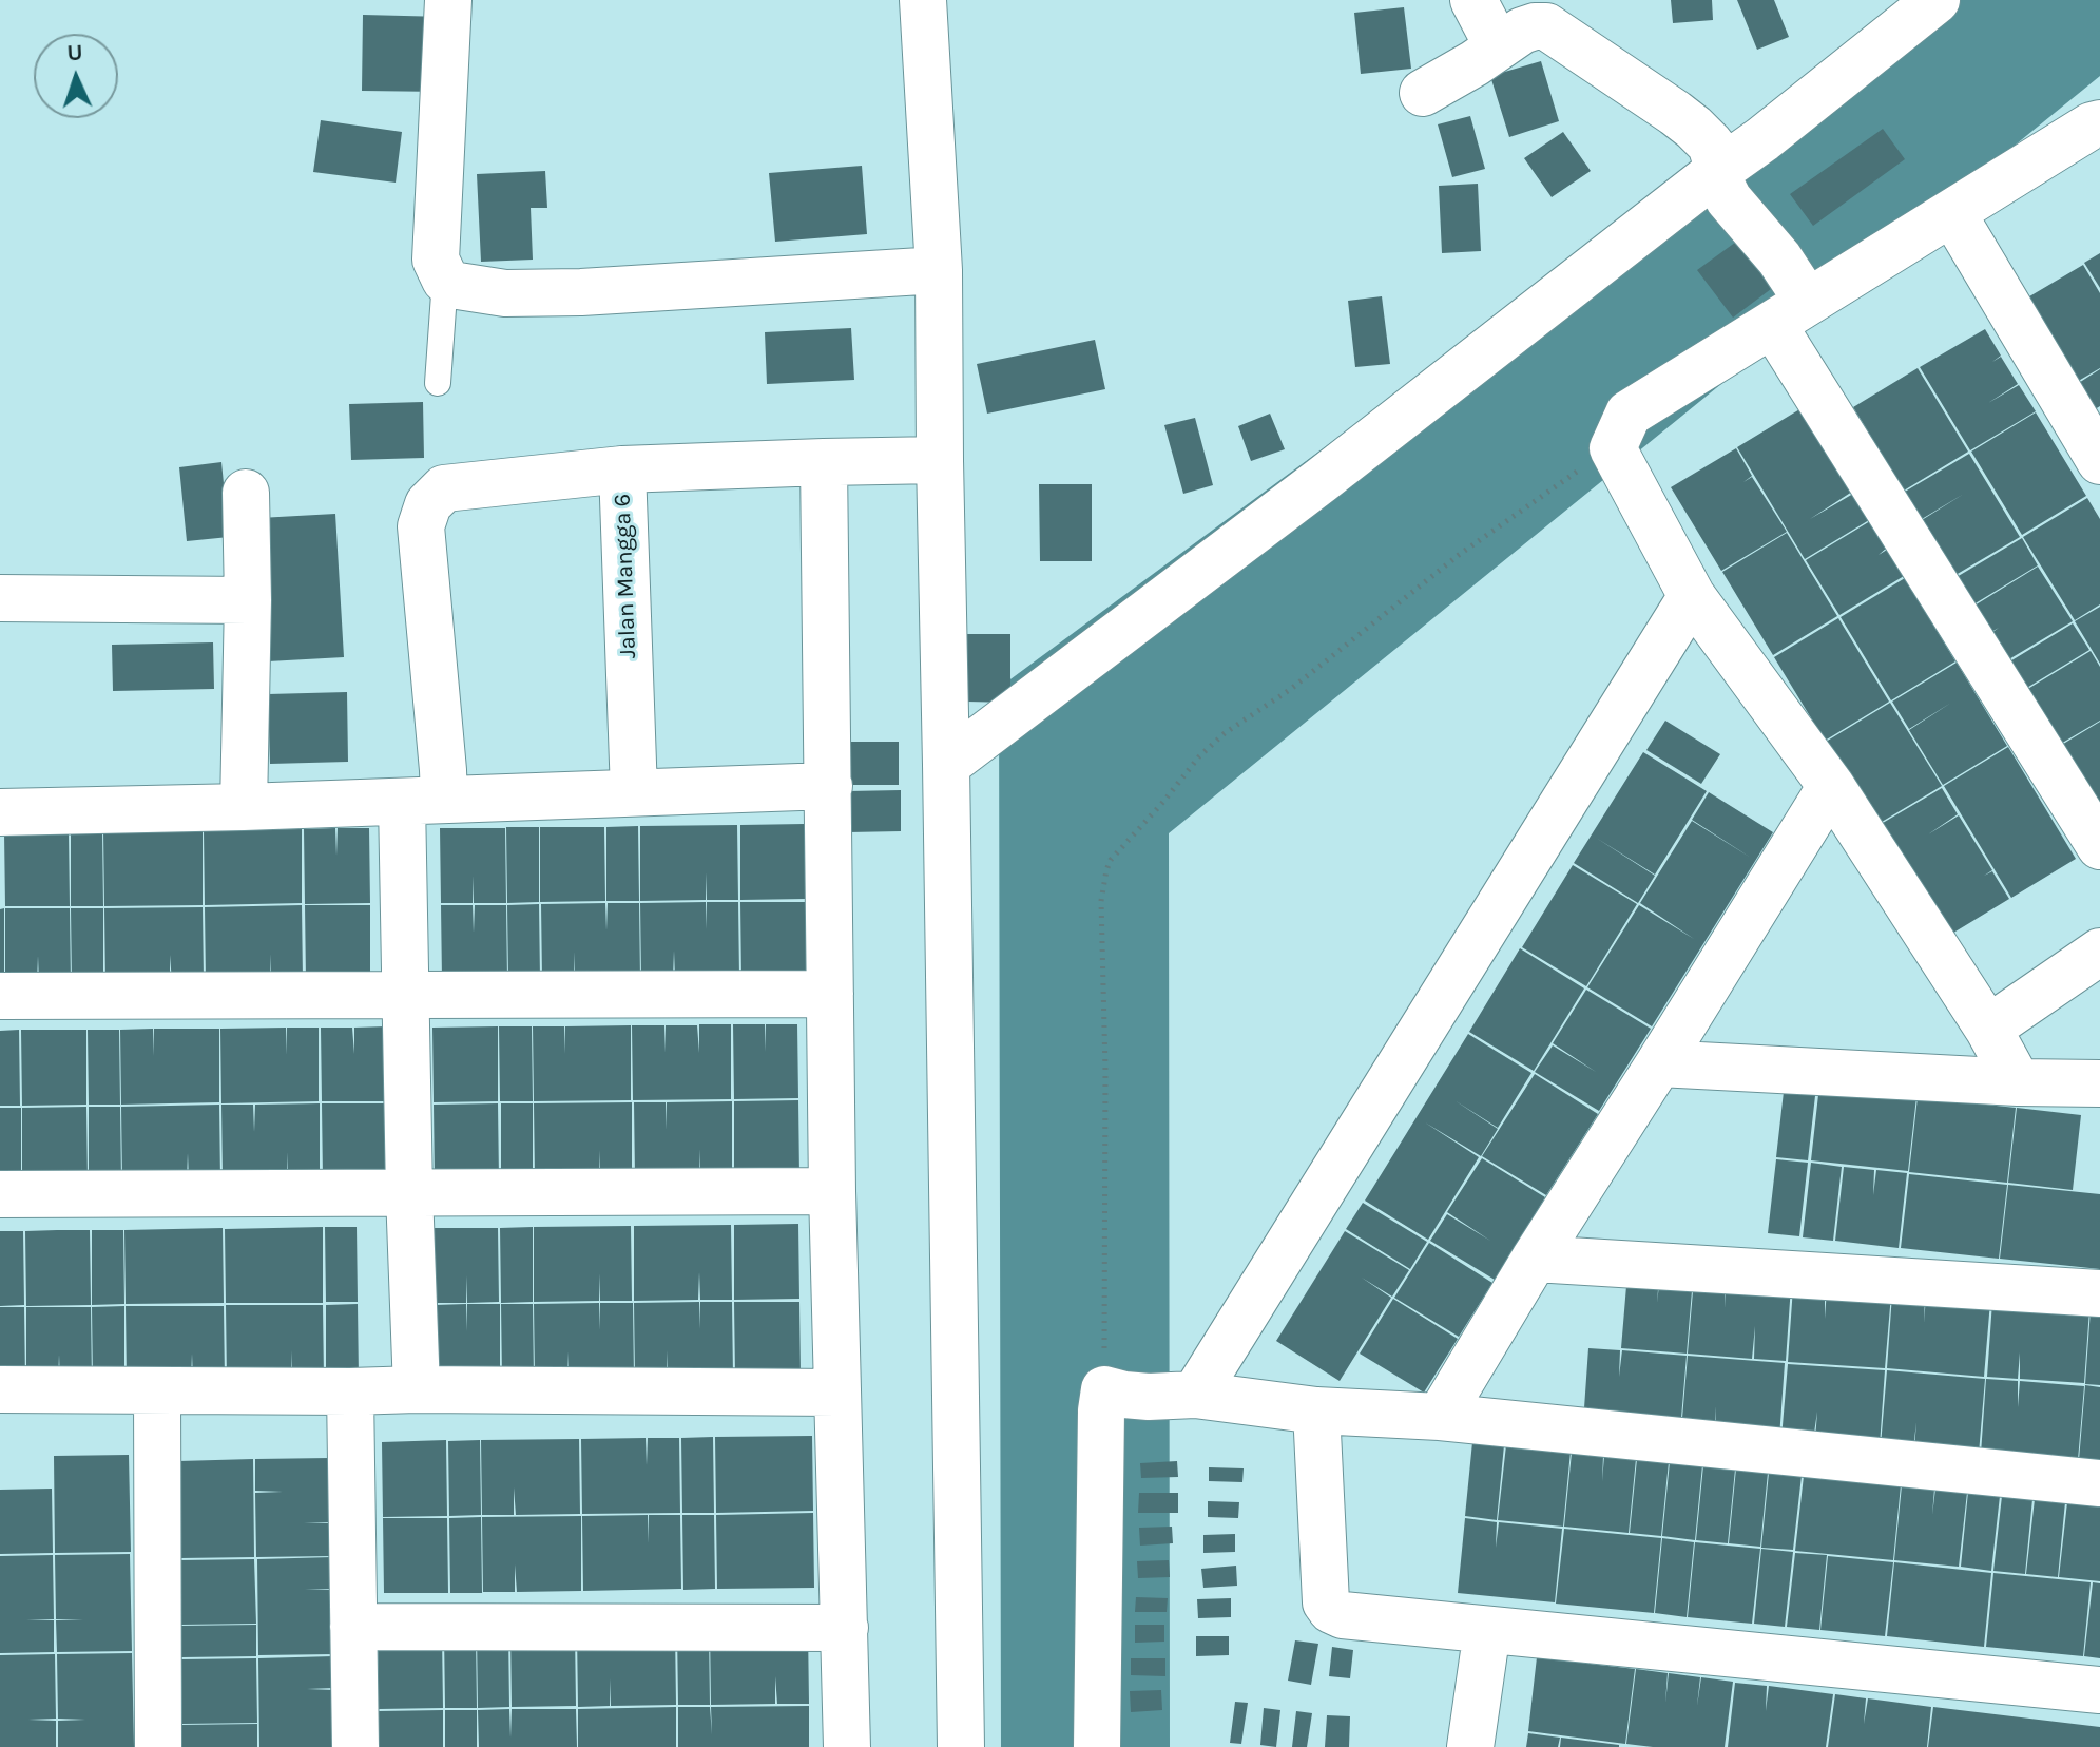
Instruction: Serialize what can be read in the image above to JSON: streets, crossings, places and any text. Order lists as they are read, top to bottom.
{
  "streets": {
    "street": ["Jalan Mangga 6"]
  },
  "north": "top"
}
